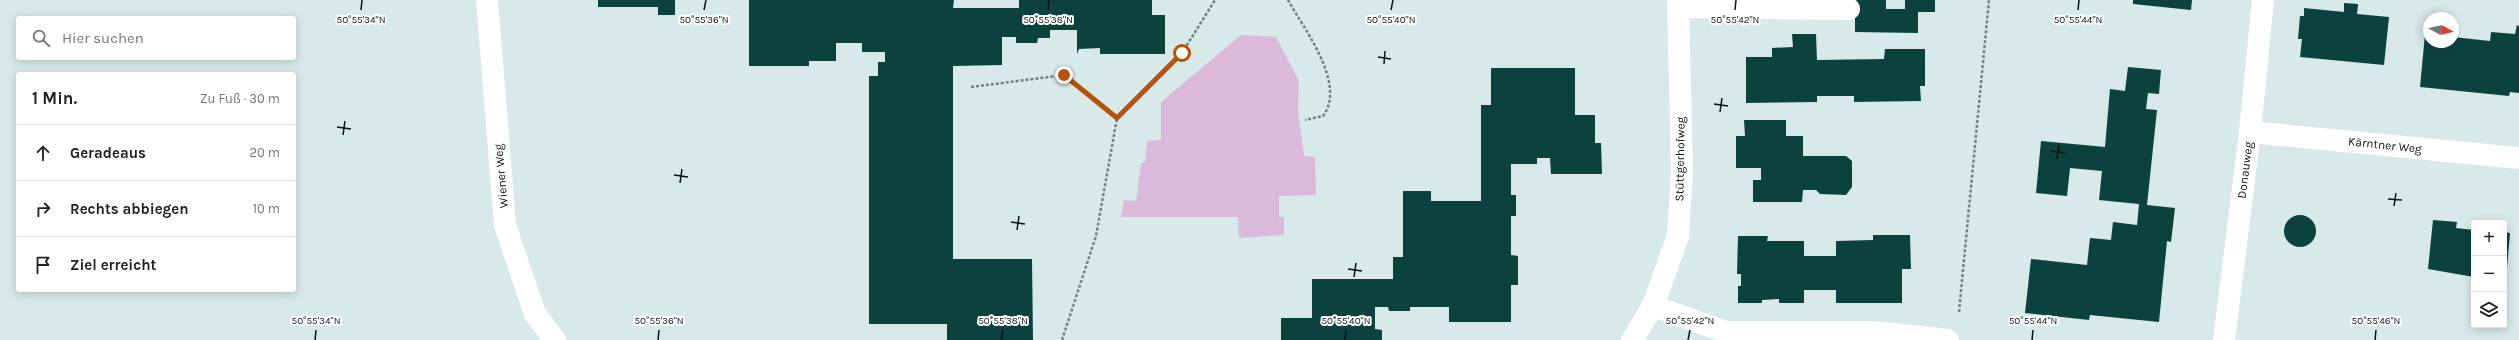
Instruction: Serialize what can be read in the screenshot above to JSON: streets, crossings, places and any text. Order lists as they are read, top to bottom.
{
  "streets": {
    "street": [
      "Kärntner Weg",
      "Stüttgerhofweg",
      "Donauweg",
      "Wiener Weg"
    ]
  },
  "crossings": [
    ["Kärntner Weg", "Donauweg"]
  ],
  "north": "right",
  "page": {
    "search": "Hier suchen",
    "heading": ["1 Min.", "Zu Fuß · 30 m"],
    "list": [
      ["Geradeaus", "20 m"],
      ["Rechts abbiegen", "10 m"],
      "Ziel erreicht"
    ],
    "map_buttons": ["+", "−"]
  },
  "coordinates": [
    "50°55'34\"N",
    "50°55'36\"N",
    "50°55'38\"N",
    "50°55'40\"N",
    "50°55'42\"N",
    "50°55'44\"N",
    "50°55'46\"N"
  ]
}
